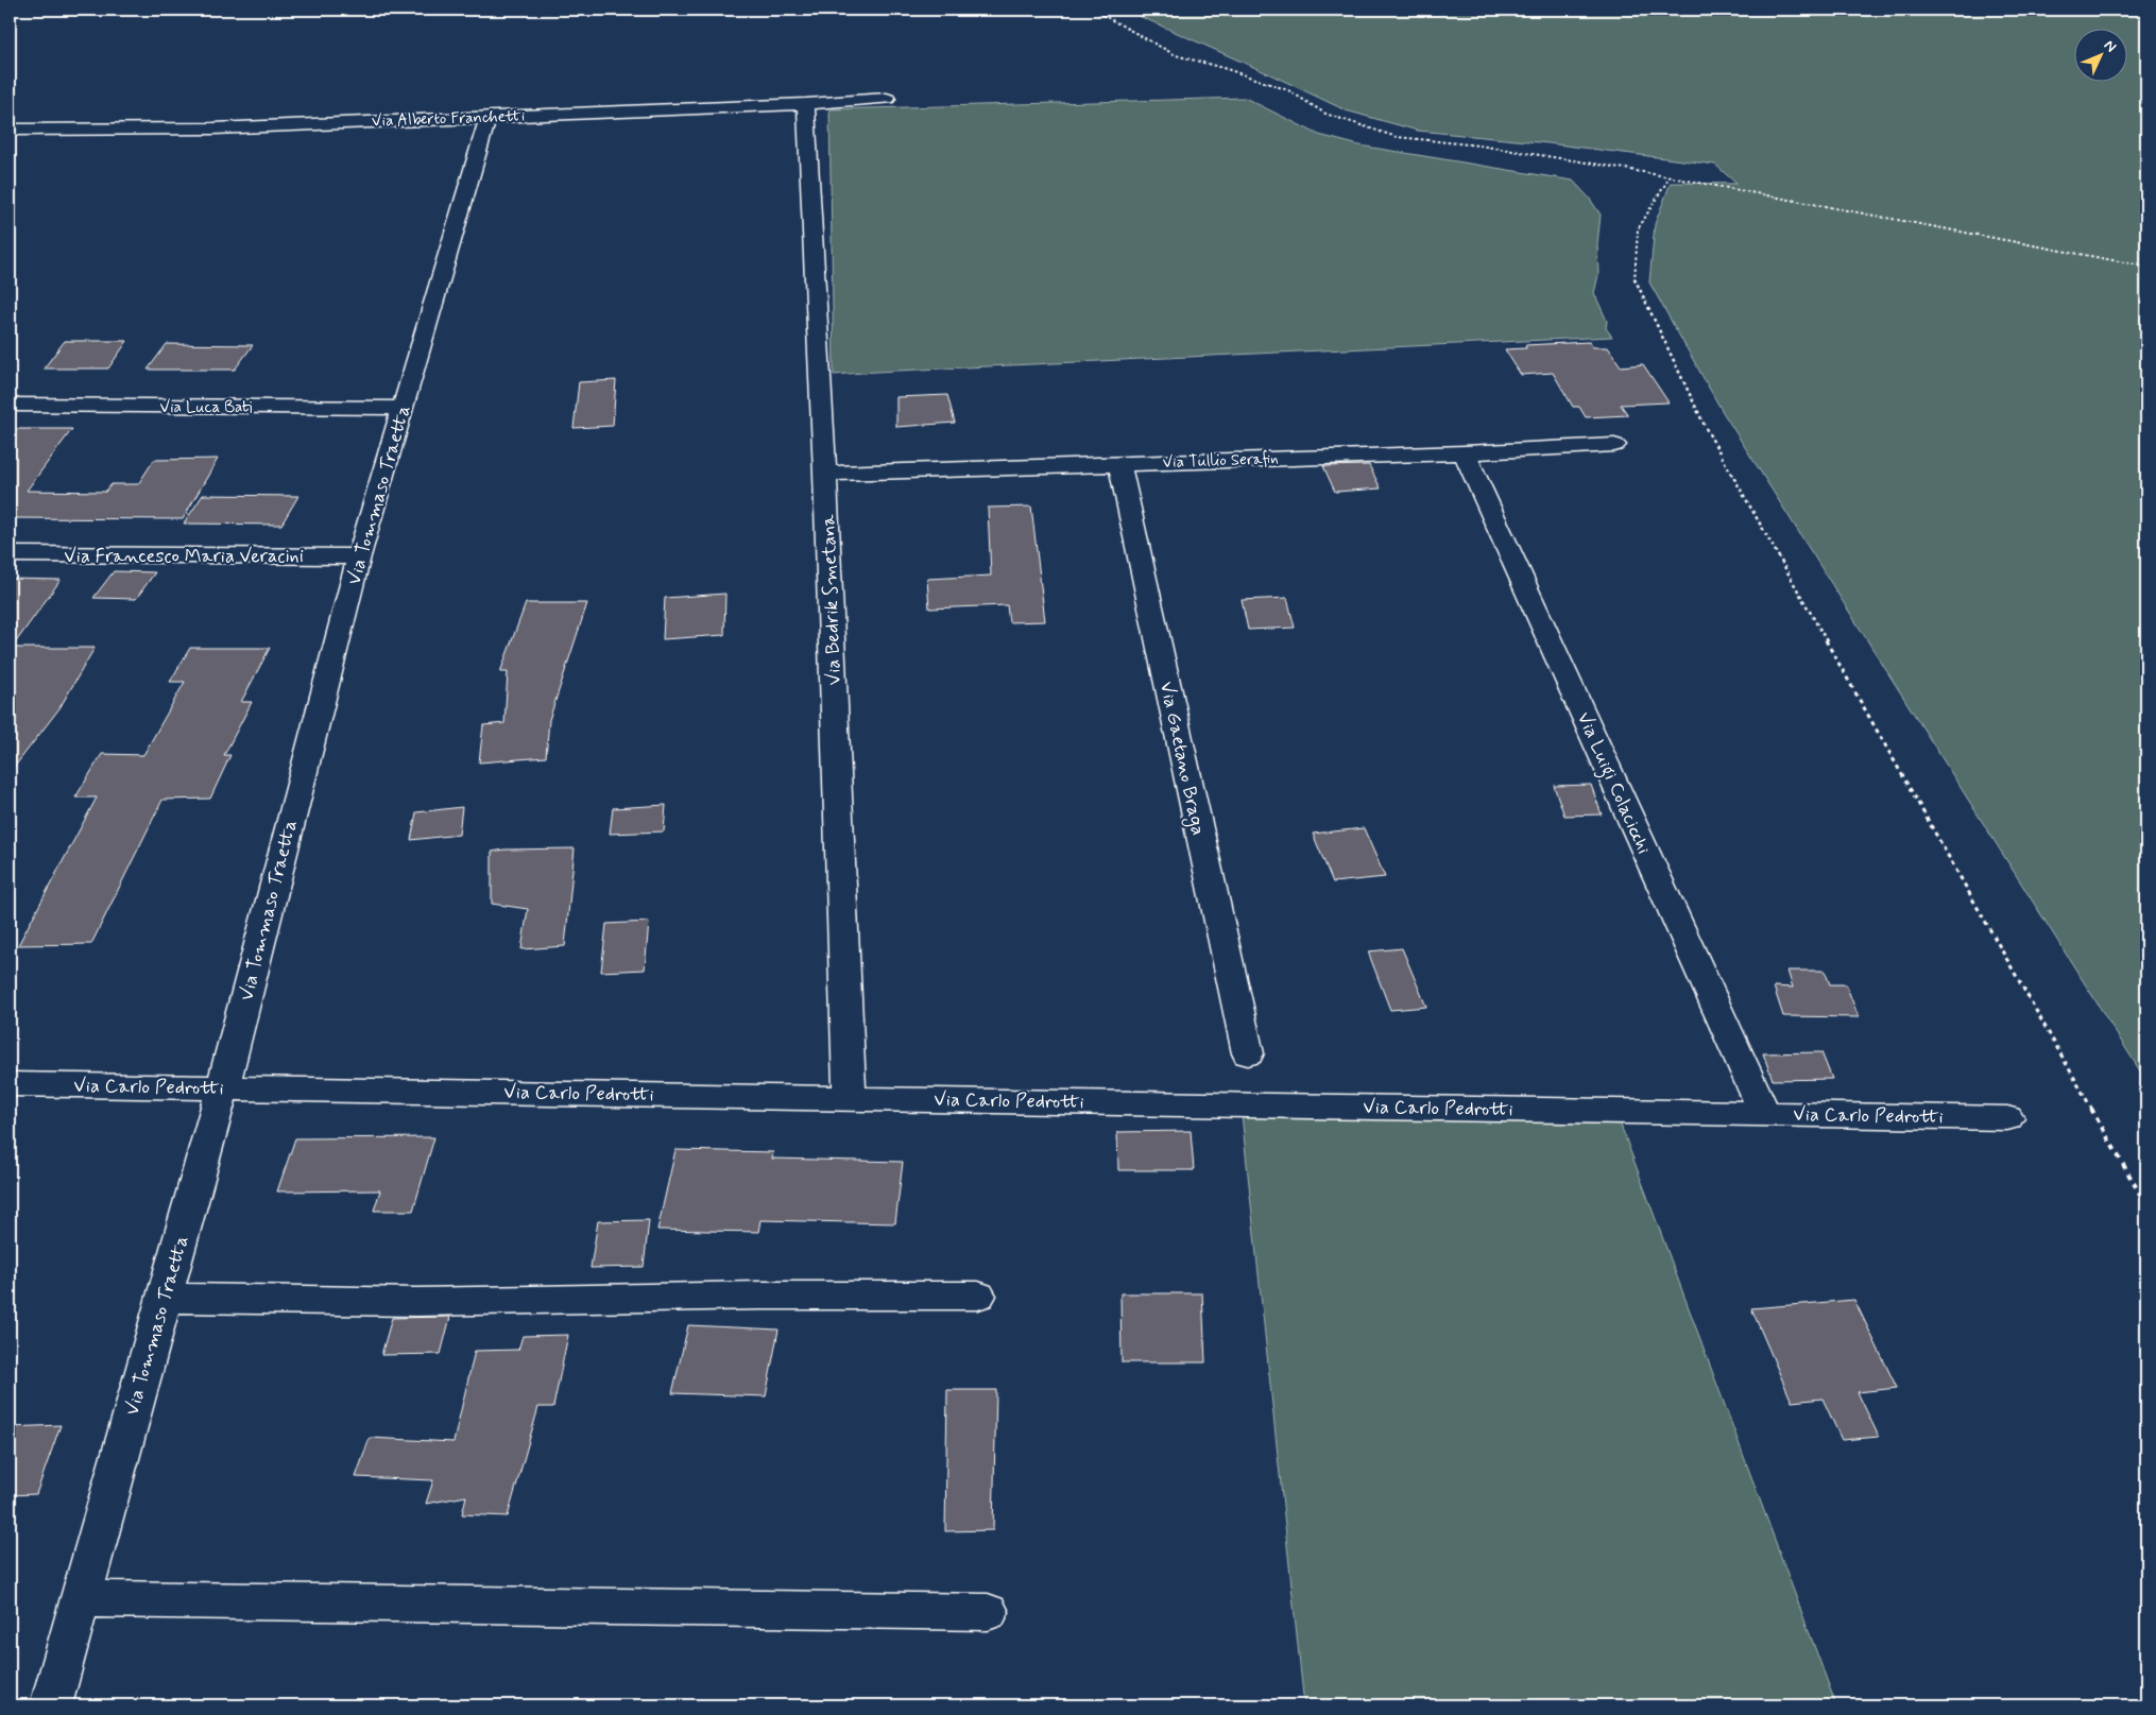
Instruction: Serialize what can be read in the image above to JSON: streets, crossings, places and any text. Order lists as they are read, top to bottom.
{
  "streets": {
    "street": [
      "Via Alberto Franchetti",
      "Via Luca Bati",
      "Via Tullio Serafin",
      "Via Tommaso Traetta",
      "Via Francesco Maria Veracini",
      "Via Bedrik Smetana",
      "Via Gaetano Braga",
      "Via Luigi Colacicchi",
      "Via Carlo Pedrotti"
    ]
  },
  "crossings": [
    ["Via Alberto Franchetti", "Via Tommaso Traetta"],
    ["Via Alberto Franchetti", "Via Bedrik Smetana"],
    ["Via Luca Bati", "Via Tommaso Traetta"],
    ["Via Tullio Serafin", "Via Bedrik Smetana"],
    ["Via Tullio Serafin", "Via Gaetano Braga"],
    ["Via Tullio Serafin", "Via Luigi Colacicchi"],
    ["Via Tommaso Traetta", "Via Francesco Maria Veracini"],
    ["Via Tommaso Traetta", "Via Carlo Pedrotti"],
    ["Via Bedrik Smetana", "Via Carlo Pedrotti"],
    ["Via Luigi Colacicchi", "Via Carlo Pedrotti"]
  ],
  "north": "top right"
}
